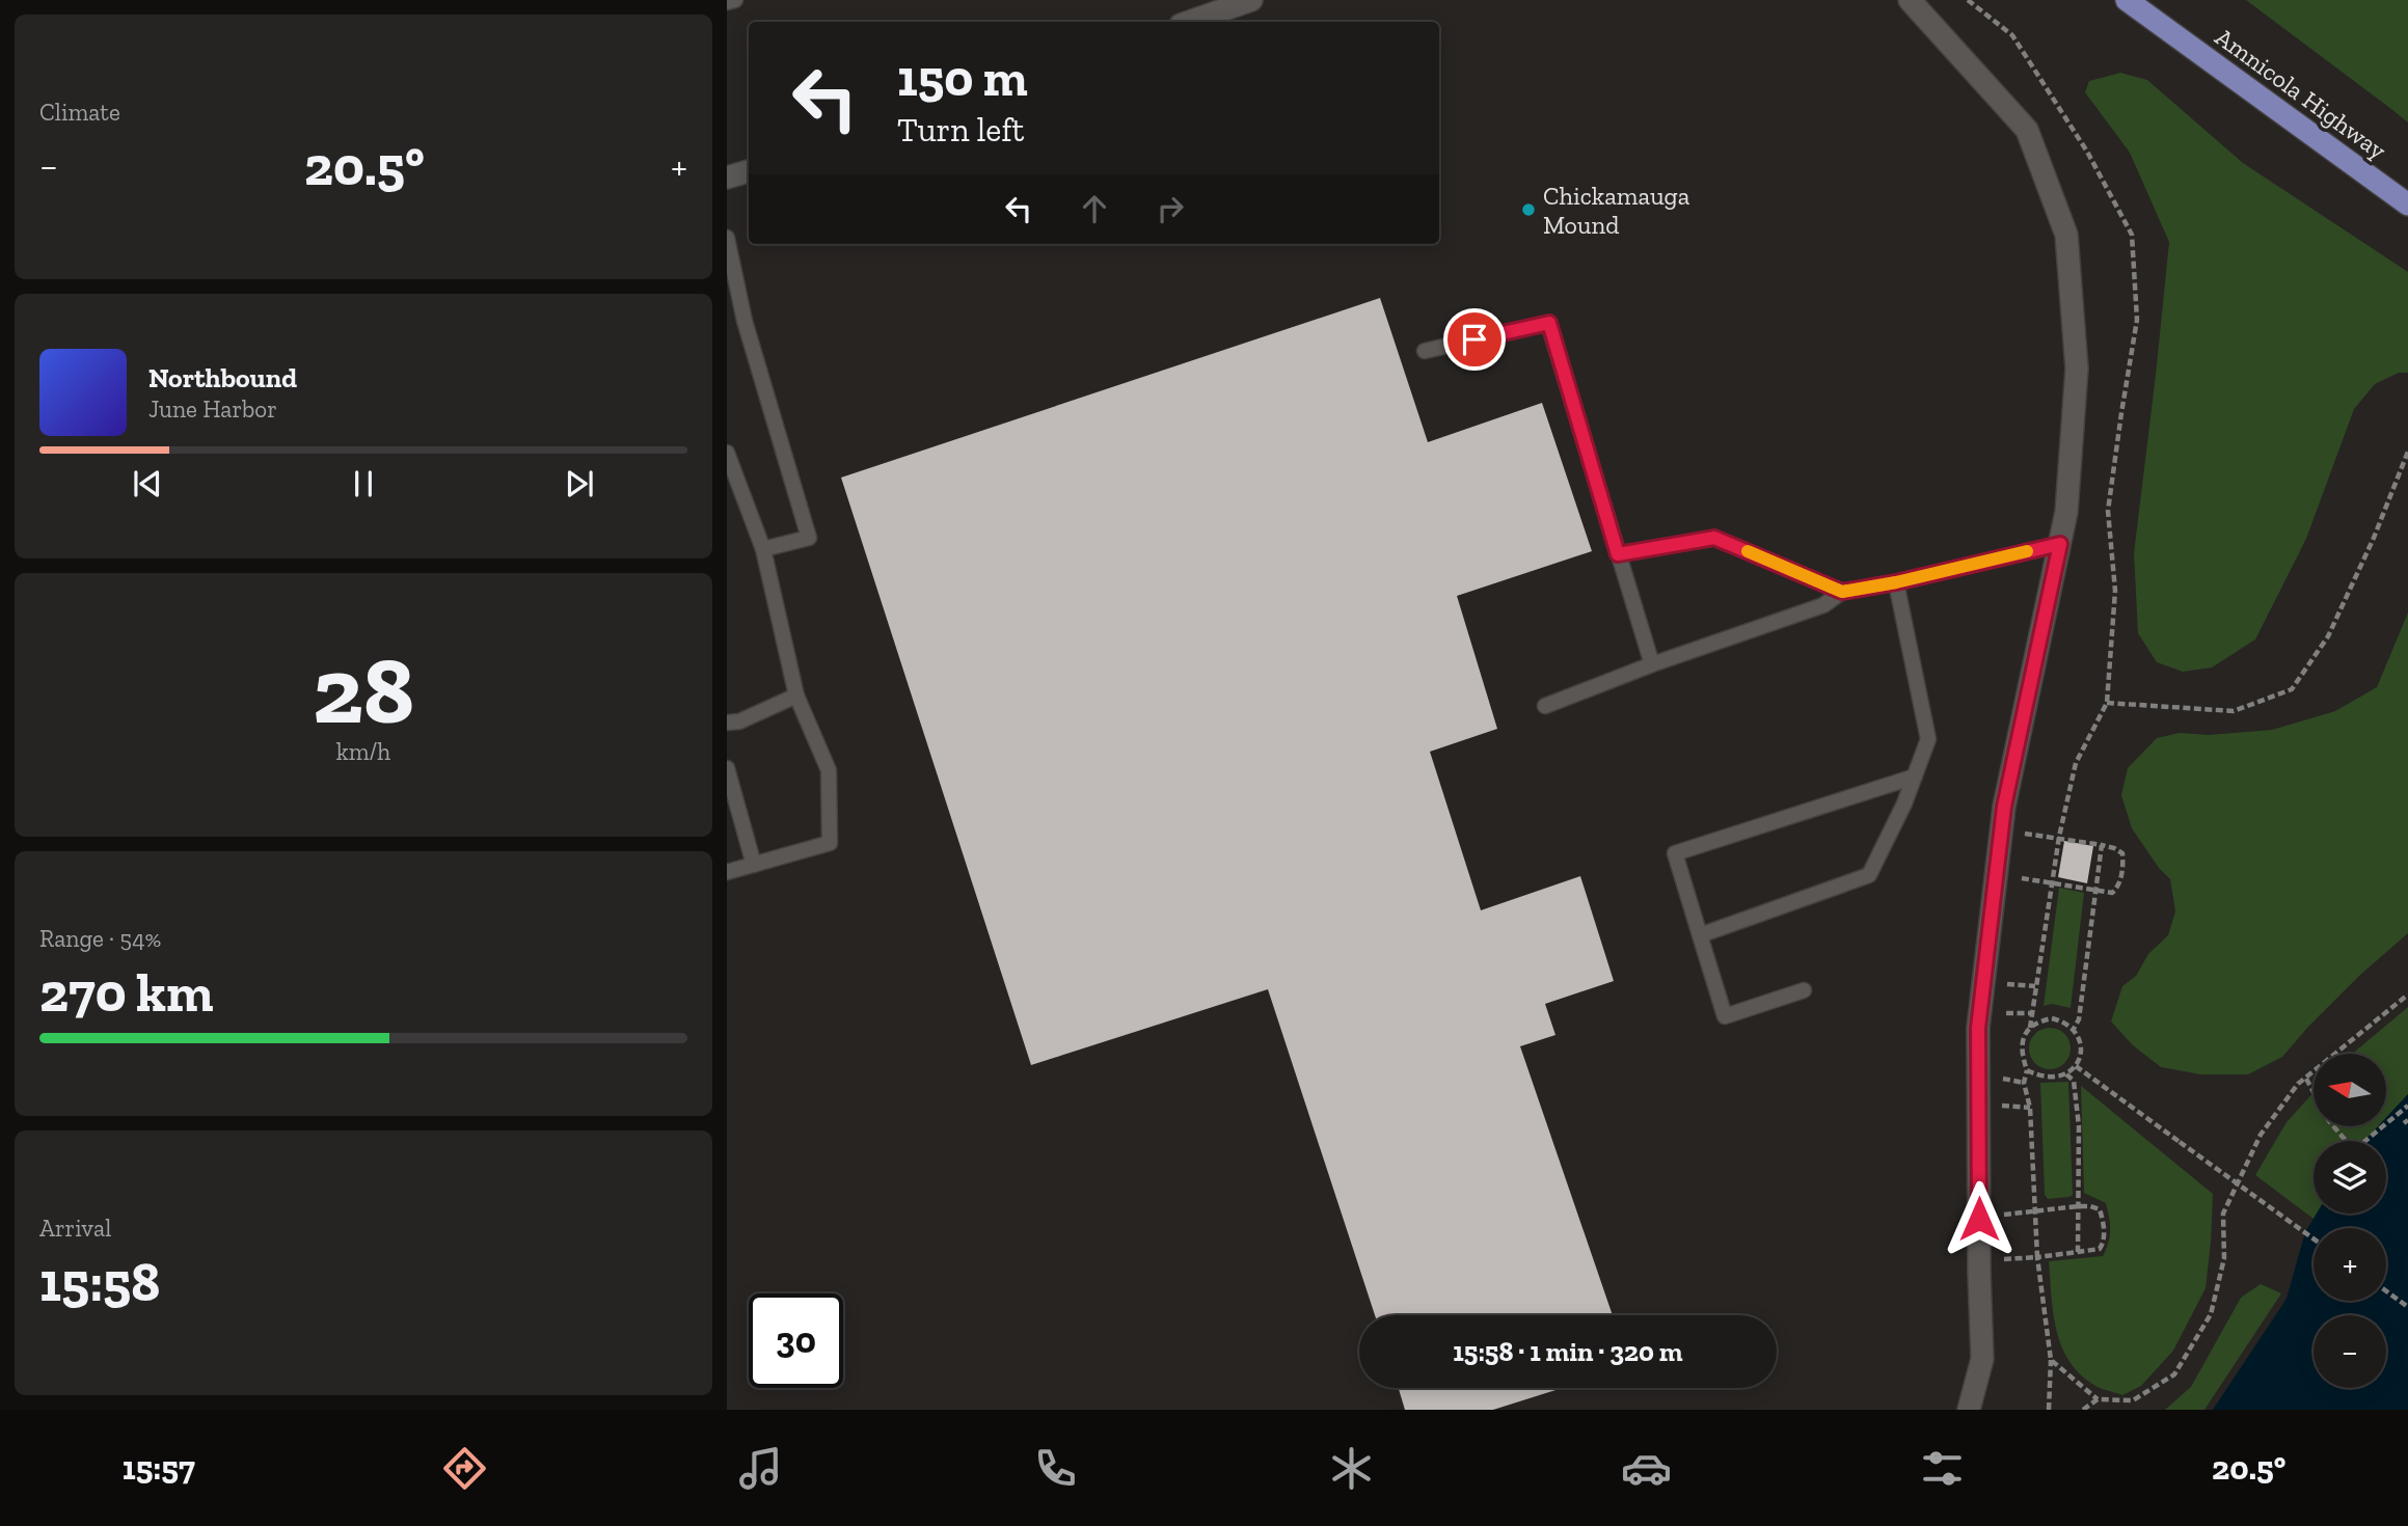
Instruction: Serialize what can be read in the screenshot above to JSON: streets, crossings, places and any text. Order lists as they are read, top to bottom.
{
  "streets": {
    "main road": ["Amnicola Highway"]
  },
  "places": ["Chickamauga Mound"],
  "north": "left",
  "page": {
    "tile": [
      "Climate",
      ["28", "km/h"],
      ["Range · 54%", "270 km"],
      ["Arrival", "15:58"]
    ],
    "turn": ["150 m", "Turn left"],
    "heat": ["−", "20.5°", "+"],
    "song": ["Northbound", "June Harbor"],
    "map_buttons": ["+", "−"],
    "limit": "30",
    "trip": "15:58 · 1 min · 320 m",
    "tabs": ["15:57", "20.5°"]
  }
}
